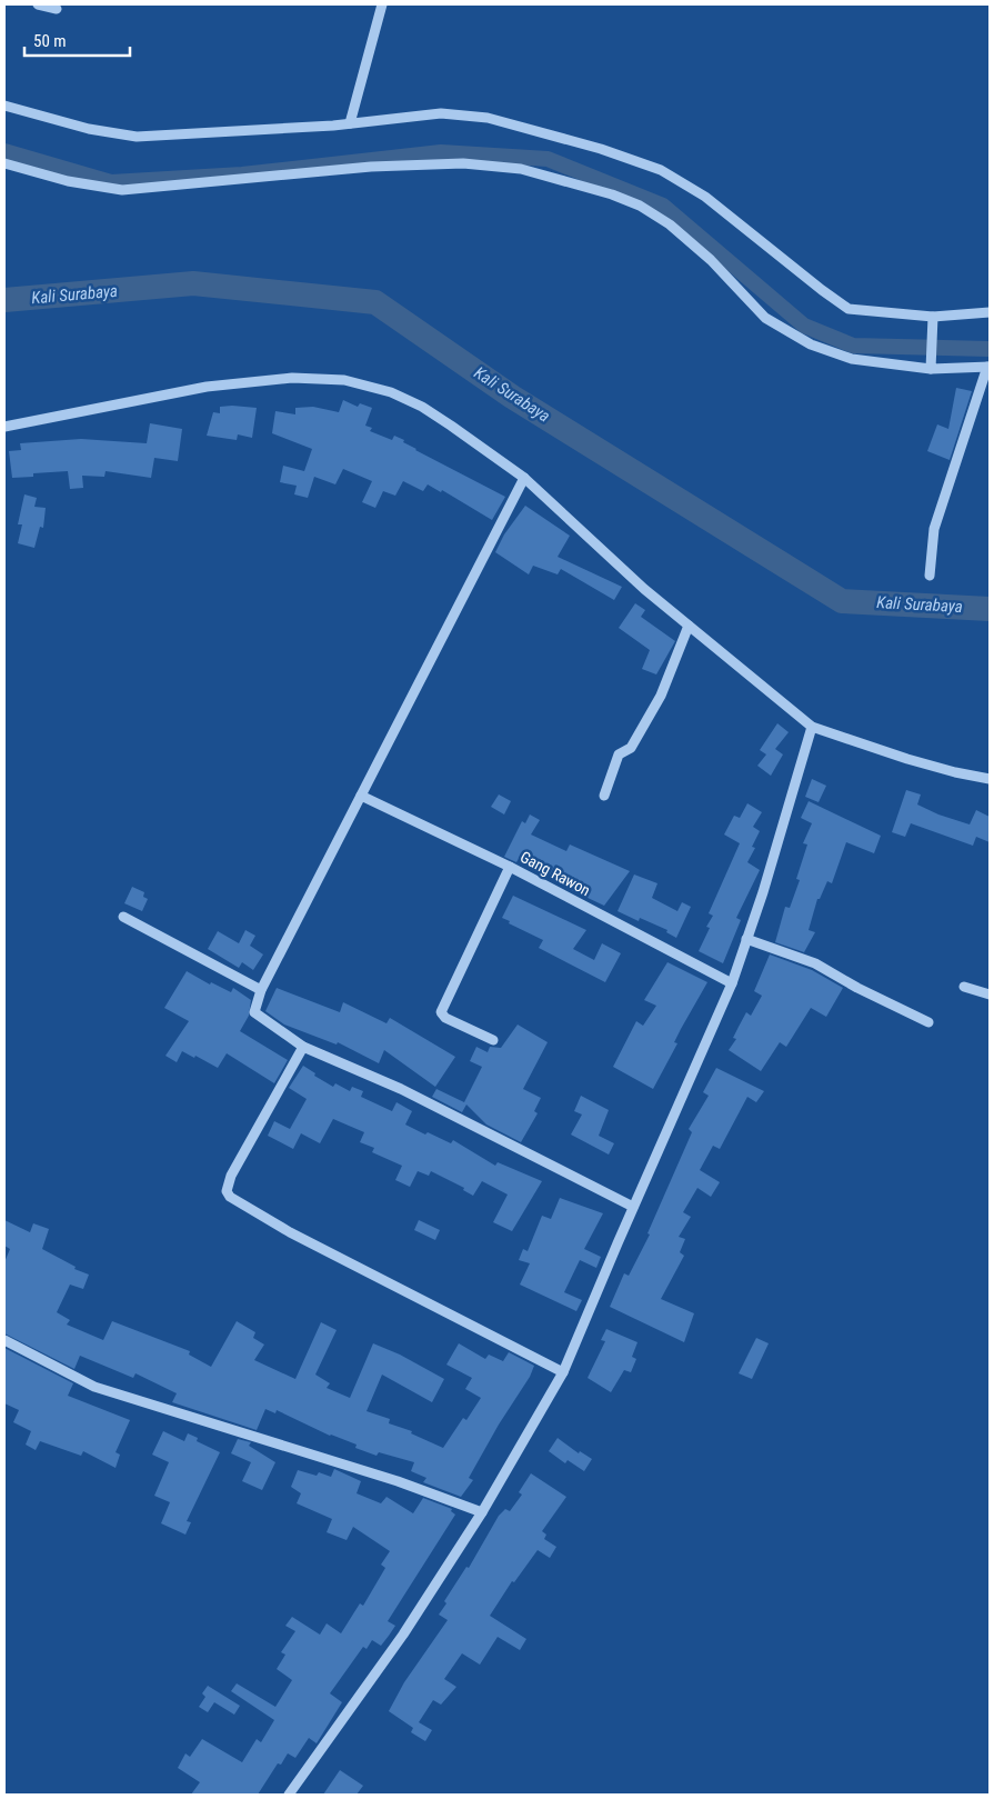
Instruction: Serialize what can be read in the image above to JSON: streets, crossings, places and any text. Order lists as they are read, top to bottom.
{
  "streets": {
    "street": ["Gang Rawon"]
  },
  "water": ["Kali Surabaya"],
  "scale_bar": "50 m"
}
